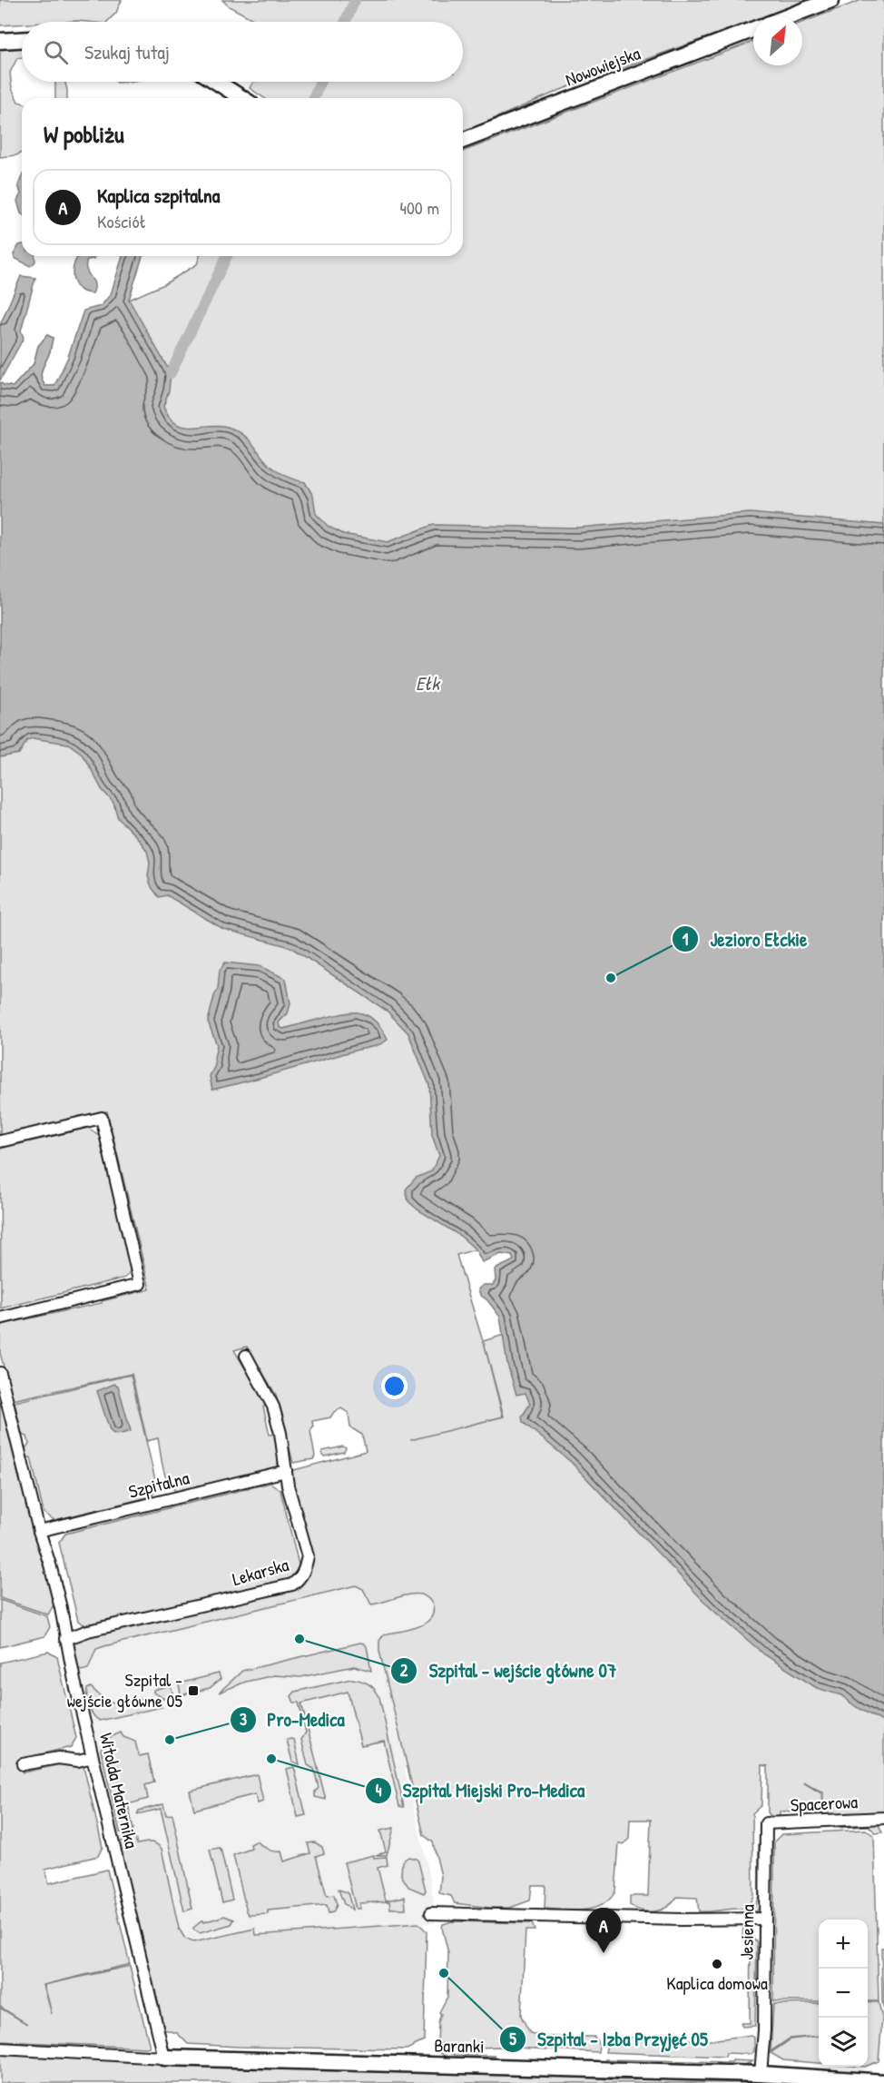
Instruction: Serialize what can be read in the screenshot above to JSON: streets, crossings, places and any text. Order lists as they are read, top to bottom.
{
  "streets": {
    "street": [
      "Nowowiejska",
      "Szpitalna",
      "Lekarska",
      "Witolda Maternika",
      "Spacerowa",
      "Jesienna",
      "Baranki"
    ]
  },
  "crossings": [
    ["Szpitalna", "Lekarska"],
    ["Szpitalna", "Witolda Maternika"],
    ["Lekarska", "Witolda Maternika"],
    ["Witolda Maternika", "Baranki"],
    ["Spacerowa", "Jesienna"],
    ["Jesienna", "Baranki"]
  ],
  "water": ["Ełk"],
  "places": {
    "other": [
      "Jezioro Ełckie",
      "Szpital - wejście główne 07",
      "Pro-Medica",
      "Szpital Miejski Pro-Medica",
      "Kaplica domowa",
      "Szpital - Izba Przyjęć 05"
    ],
    "transit": ["Szpital - wejście główne 05"]
  },
  "north": "top right",
  "page": {
    "search": "Szukaj tutaj",
    "heading": "W pobliżu",
    "list": [
      {
        "mark": "A",
        "name": "Kaplica szpitalna",
        "note": "Kościół",
        "value": "400 m"
      }
    ],
    "pins": "A",
    "map_buttons": ["+", "−"]
  }
}
